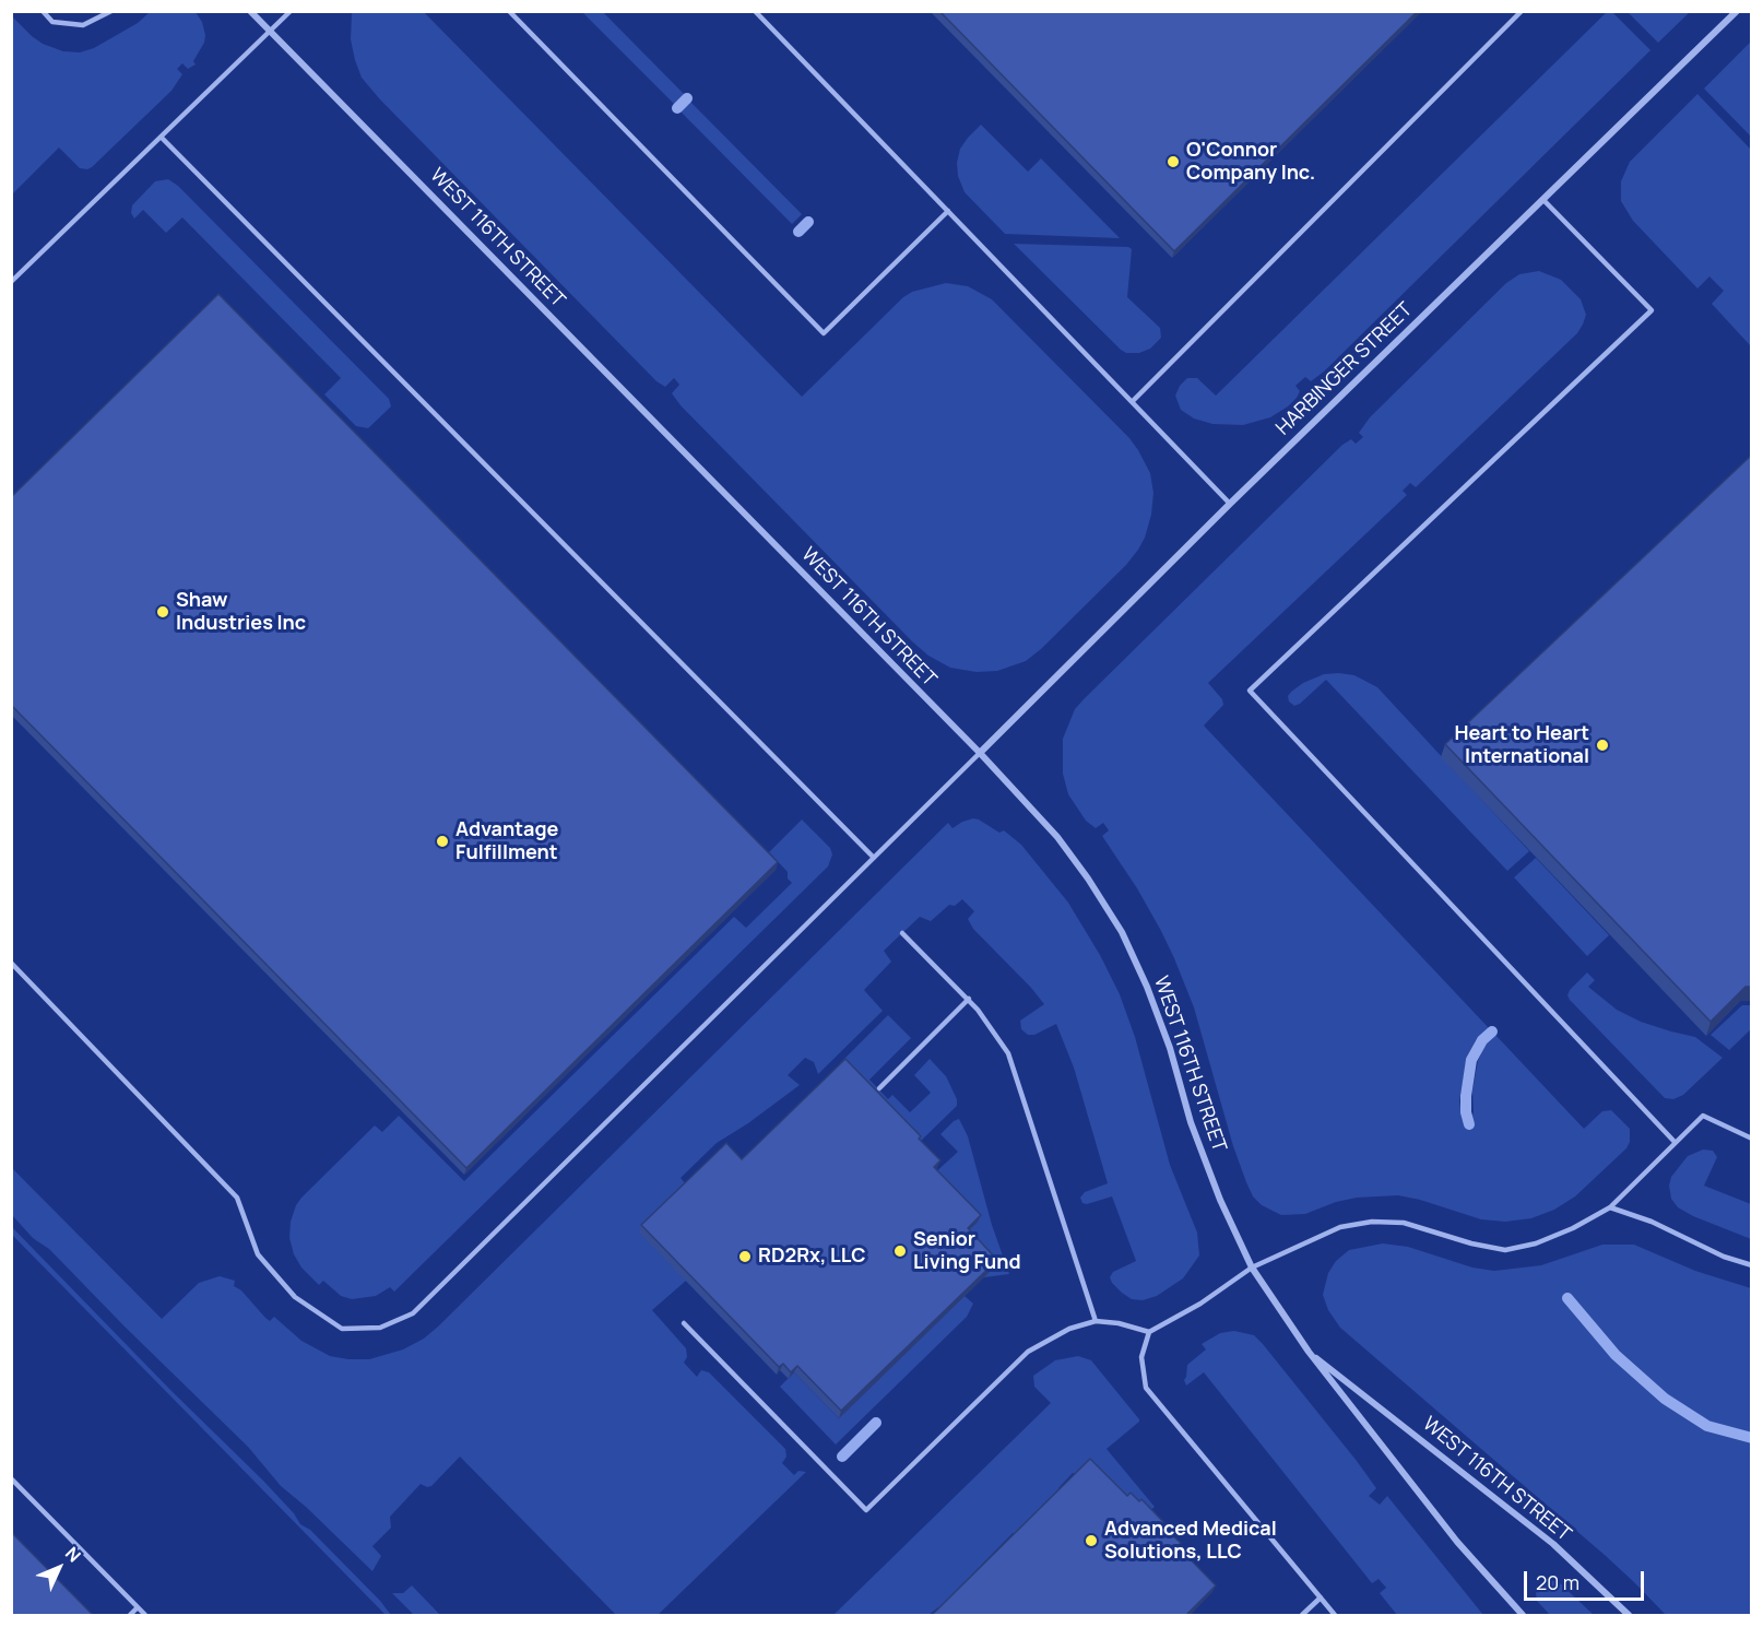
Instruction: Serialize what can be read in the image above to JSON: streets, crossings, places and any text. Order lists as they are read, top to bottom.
{
  "streets": {
    "street": ["WEST 116TH STREET", "HARBINGER STREET"]
  },
  "crossings": [
    ["WEST 116TH STREET", "HARBINGER STREET"]
  ],
  "places": [
    "O'Connor Company Inc.",
    "Shaw Industries Inc",
    "Heart to Heart International",
    "Advantage Fulfillment",
    "Senior Living Fund",
    "RD2Rx, LLC",
    "Advanced Medical Solutions, LLC"
  ],
  "scale_bar": "20 m",
  "north": "top right"
}
